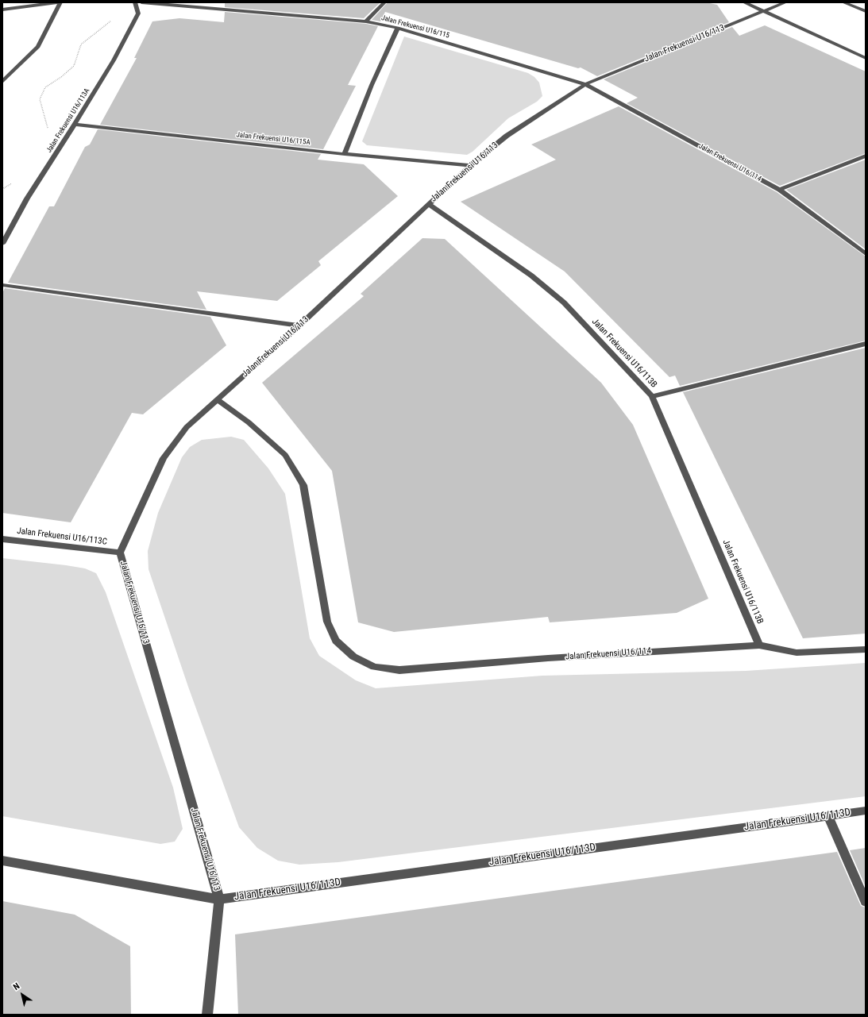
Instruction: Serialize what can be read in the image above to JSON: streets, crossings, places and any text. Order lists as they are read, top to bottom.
{
  "streets": {
    "street": [
      "Jalan Frekuensi U16/115",
      "Jalan Frekuensi U16/113",
      "Jalan Frekuensi U16/113A",
      "Jalan Frekuensi U16/115A",
      "Jalan Frekuensi U16/114",
      "Jalan Frekuensi U16/113B",
      "Jalan Frekuensi U16/113C",
      "Jalan Frekuensi U16/113D"
    ]
  },
  "crossings": [
    ["Jalan Frekuensi U16/115", "Jalan Frekuensi U16/113"],
    ["Jalan Frekuensi U16/115", "Jalan Frekuensi U16/114"],
    ["Jalan Frekuensi U16/113", "Jalan Frekuensi U16/115A"],
    ["Jalan Frekuensi U16/113", "Jalan Frekuensi U16/114"],
    ["Jalan Frekuensi U16/113", "Jalan Frekuensi U16/113B"],
    ["Jalan Frekuensi U16/113", "Jalan Frekuensi U16/113C"],
    ["Jalan Frekuensi U16/113", "Jalan Frekuensi U16/113D"],
    ["Jalan Frekuensi U16/113A", "Jalan Frekuensi U16/115A"],
    ["Jalan Frekuensi U16/114", "Jalan Frekuensi U16/113B"]
  ],
  "north": "top left"
}
